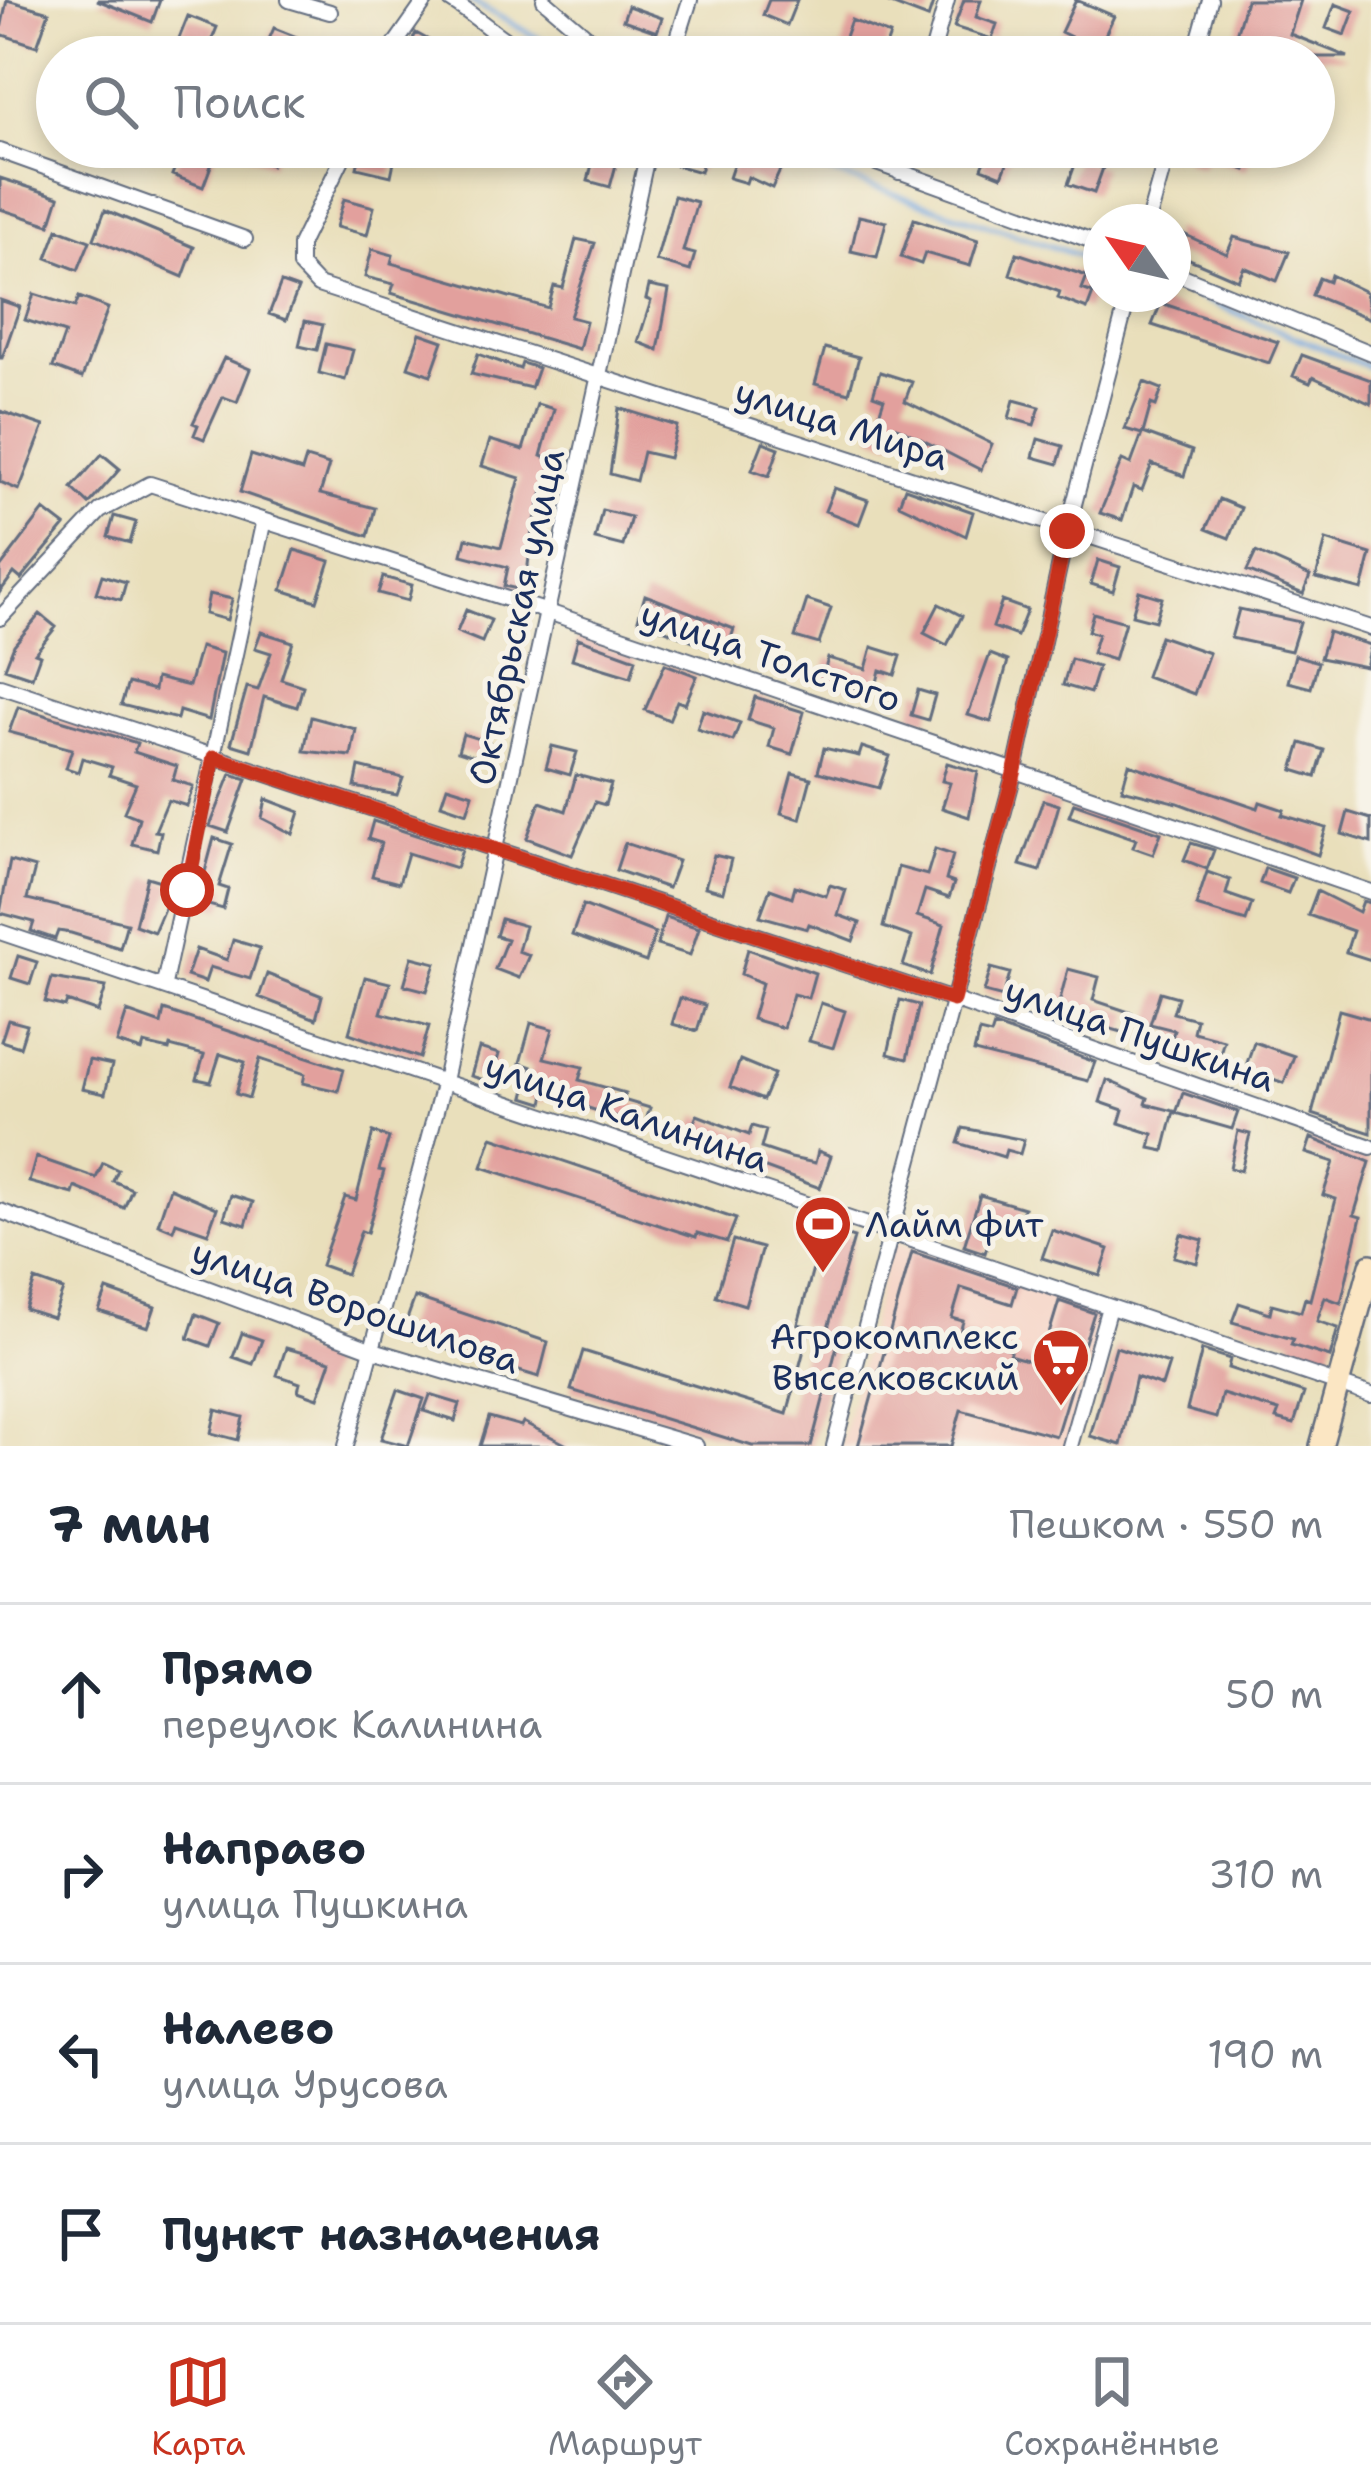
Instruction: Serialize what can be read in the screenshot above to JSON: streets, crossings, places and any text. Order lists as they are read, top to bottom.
{
  "streets": {
    "street": [
      "улица Мира",
      "Октябрьская улица",
      "улица Толстого",
      "улица Пушкина",
      "улица Калинина",
      "улица Ворошилова"
    ]
  },
  "crossings": [
    ["улица Мира", "Октябрьская улица"],
    ["Октябрьская улица", "улица Толстого"],
    ["Октябрьская улица", "улица Пушкина"],
    ["Октябрьская улица", "улица Калинина"],
    ["Октябрьская улица", "улица Ворошилова"]
  ],
  "places": {
    "sports": ["Лайм фит"],
    "supermarket": ["Агрокомплекс Выселковский"]
  },
  "north": "top left",
  "page": {
    "search": "Поиск",
    "heading": ["7 мин", "Пешком · 550 m"],
    "list": [
      ["Прямо", "переулок Калинина", "50 m"],
      ["Направо", "улица Пушкина", "310 m"],
      ["Налево", "улица Урусова", "190 m"],
      "Пункт назначения"
    ],
    "nav": ["Карта", "Маршрут", "Сохранённые"]
  }
}
